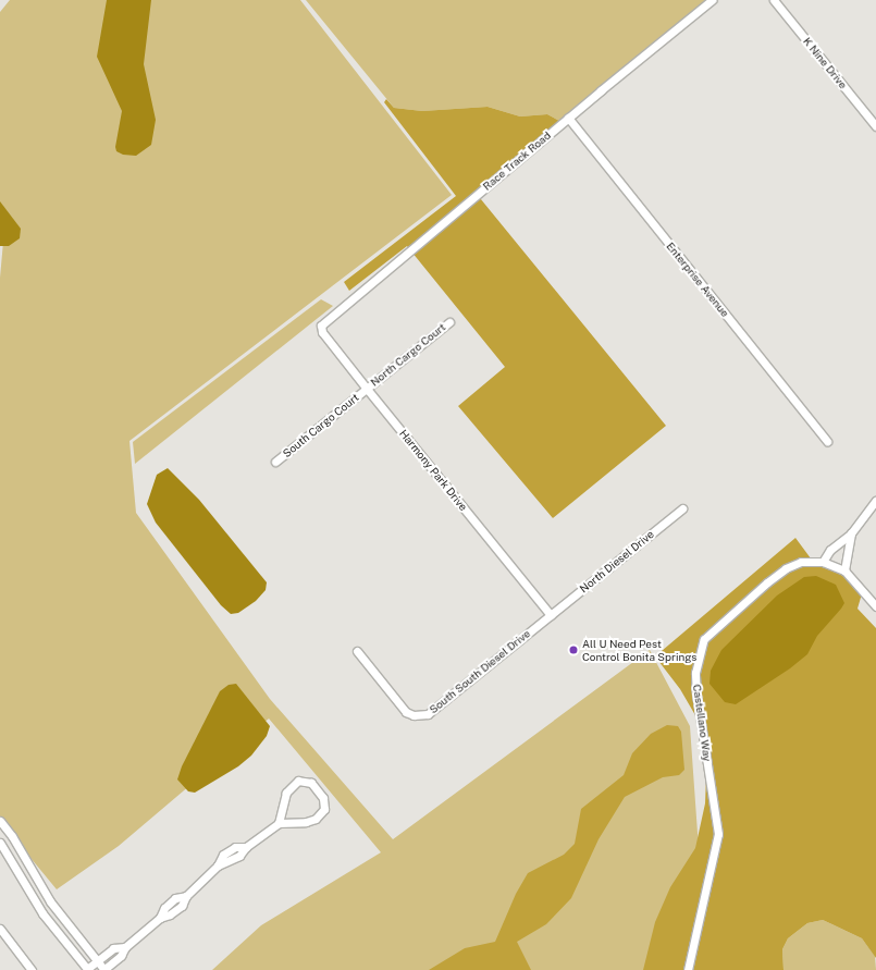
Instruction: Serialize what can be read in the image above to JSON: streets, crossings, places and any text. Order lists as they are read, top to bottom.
{
  "streets": {
    "street": [
      "K Nine Drive",
      "Race Track Road",
      "Enterprise Avenue",
      "North Cargo Court",
      "South Cargo Court",
      "Harmony Park Drive",
      "North Diesel Drive",
      "South South Diesel Drive",
      "Castellano Way"
    ]
  },
  "crossings": [
    ["Race Track Road", "Enterprise Avenue"],
    ["Race Track Road", "Harmony Park Drive"],
    ["North Cargo Court", "South Cargo Court"],
    ["North Cargo Court", "Harmony Park Drive"],
    ["South Cargo Court", "Harmony Park Drive"],
    ["Harmony Park Drive", "North Diesel Drive"],
    ["Harmony Park Drive", "South South Diesel Drive"],
    ["North Diesel Drive", "South South Diesel Drive"]
  ],
  "places": ["All U Need Pest Control Bonita Springs"]
}
